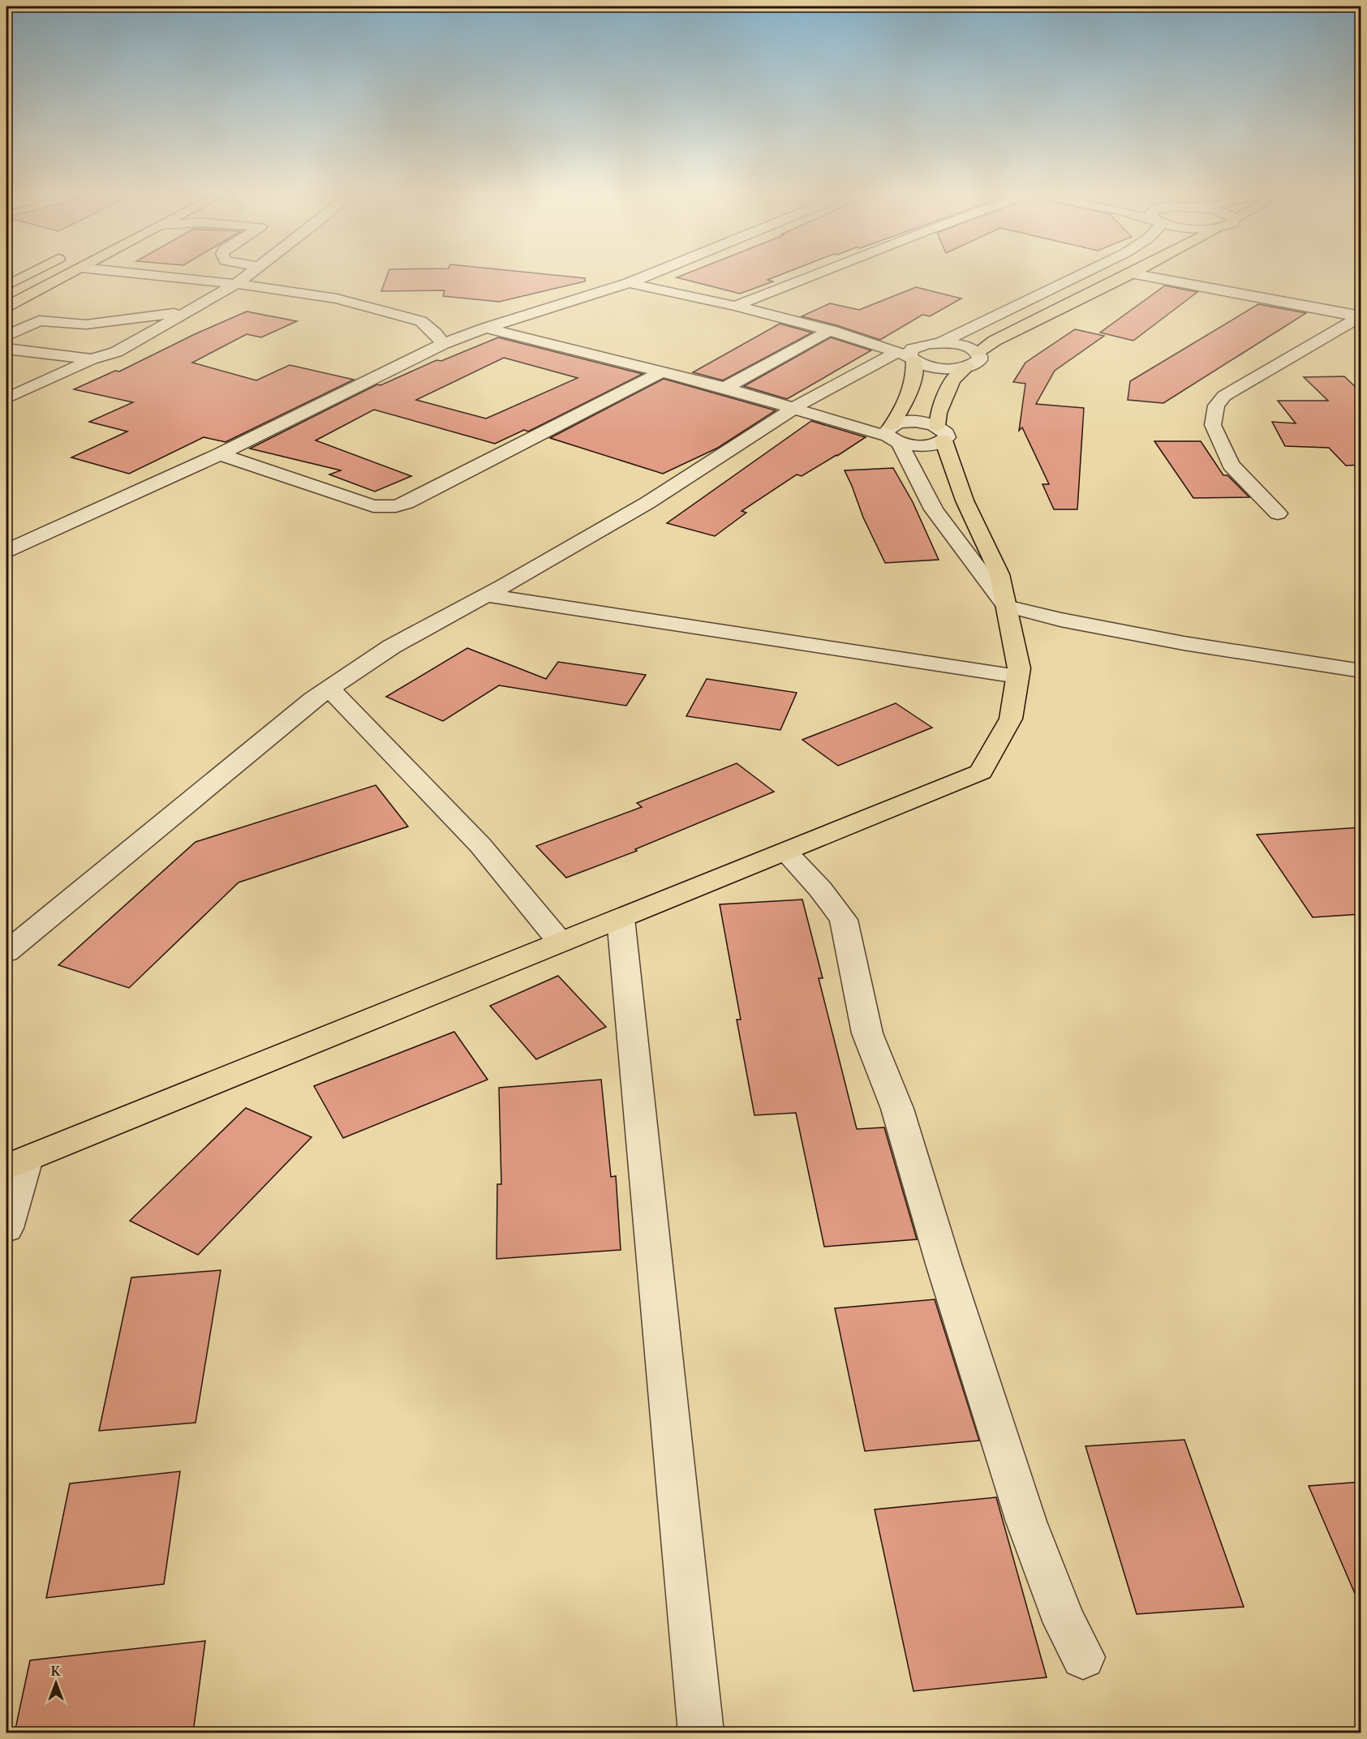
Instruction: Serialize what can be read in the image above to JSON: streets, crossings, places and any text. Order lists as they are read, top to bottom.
{
  "north": "top"
}
